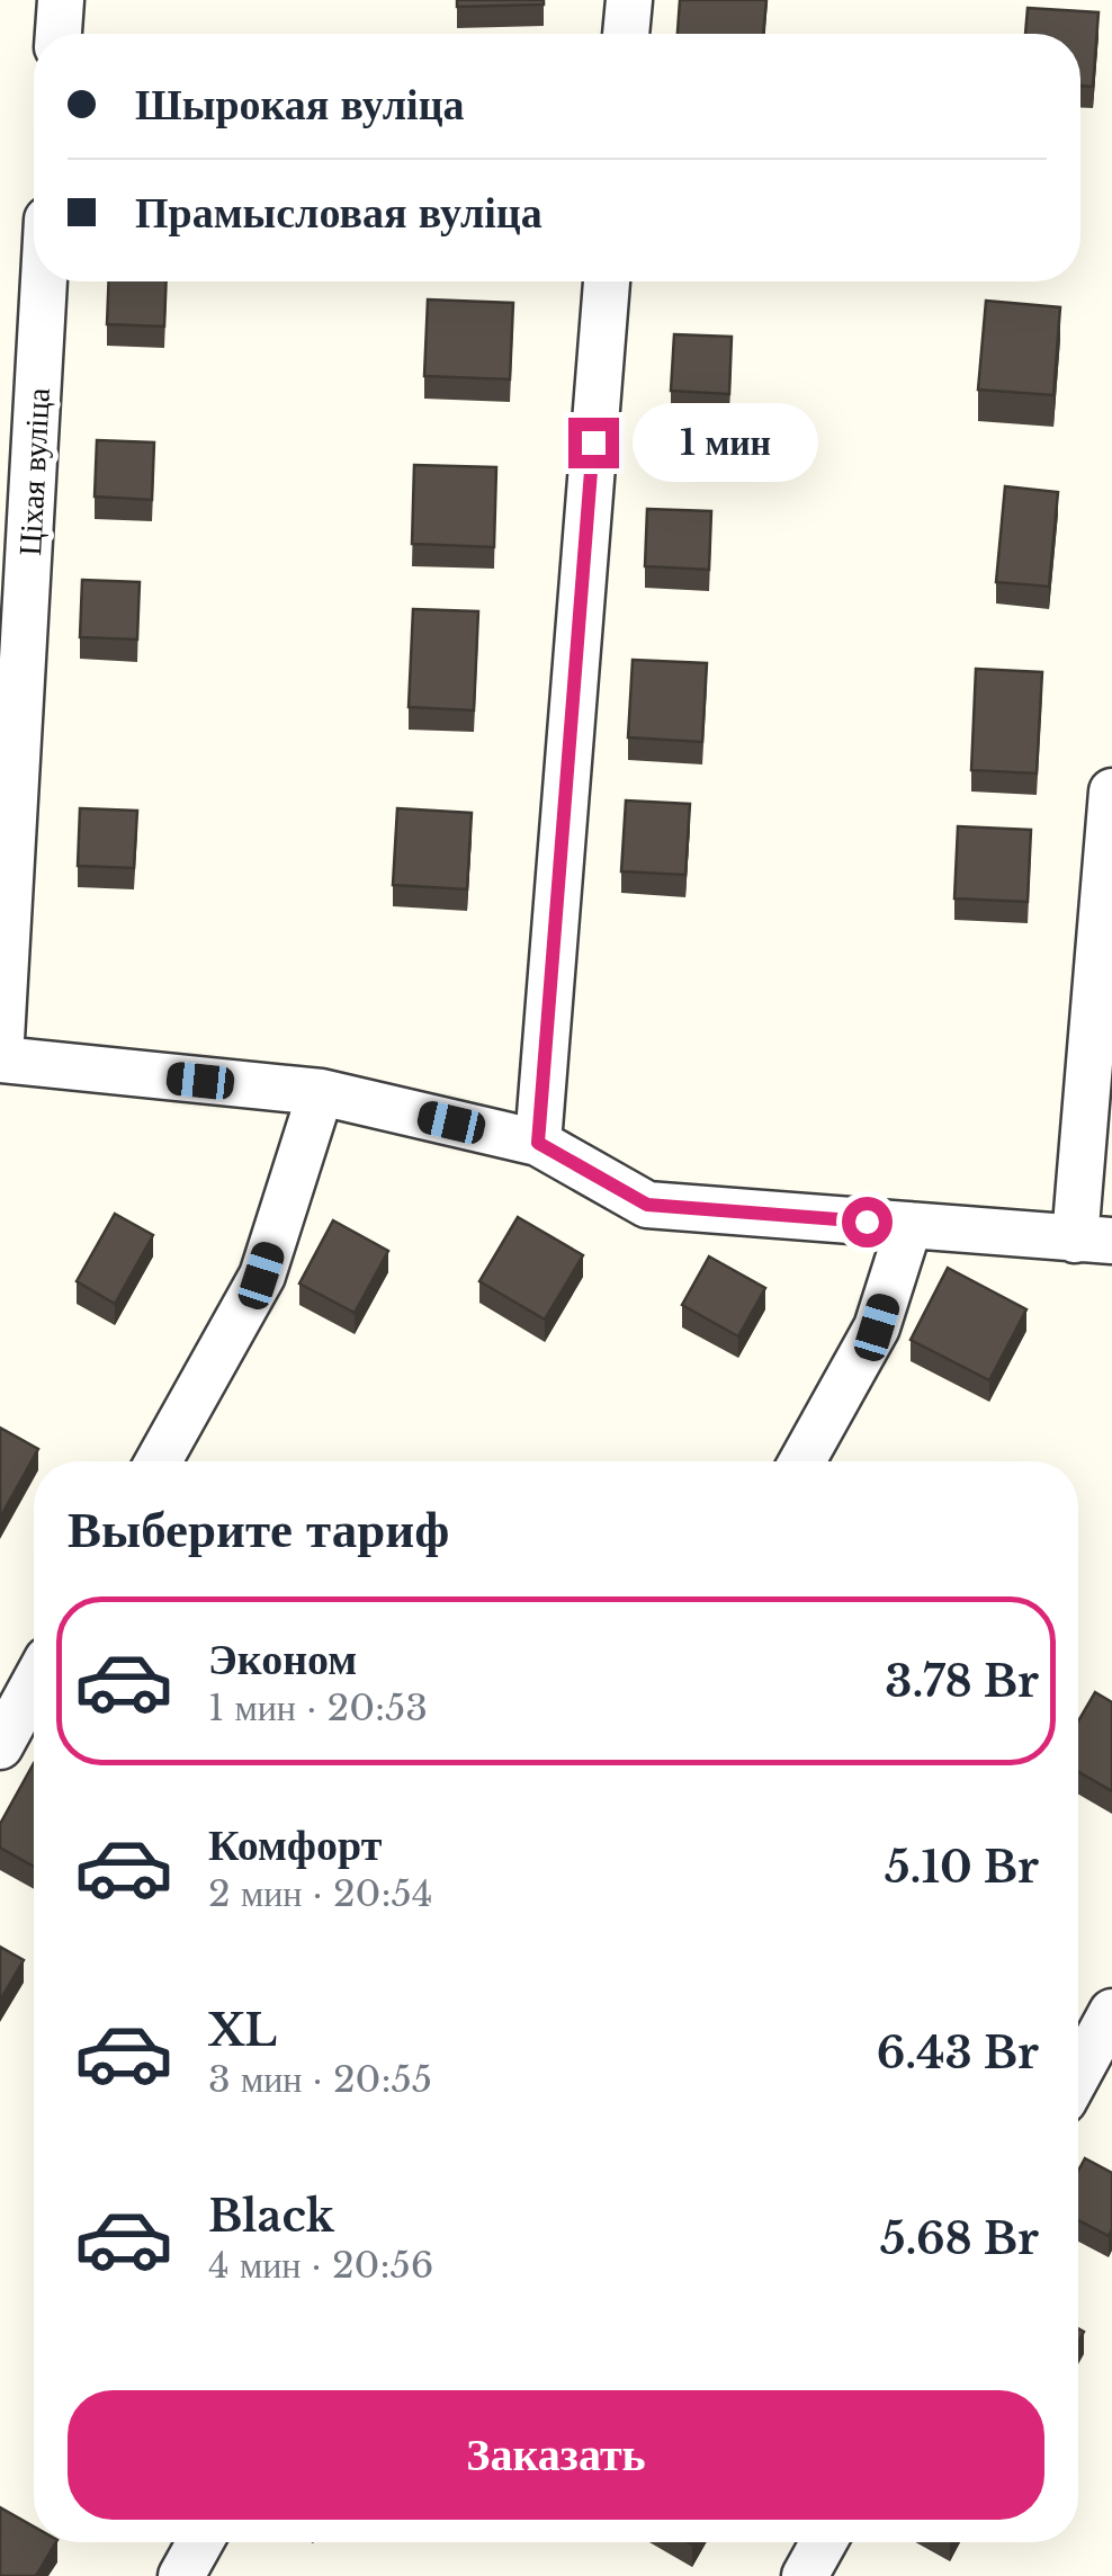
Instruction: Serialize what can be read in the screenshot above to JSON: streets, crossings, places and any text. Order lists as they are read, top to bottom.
{
  "streets": {
    "street": ["Ціхая вуліца"]
  },
  "page": {
    "banner": ["Шырокая вуліца", "Прамысловая вуліца"],
    "bubble": "1 мин",
    "heading": "Выберите тариф",
    "list": [
      {
        "name": "Эконом",
        "note": "1 мин · 20:53",
        "value": "3.78 Br"
      },
      {
        "name": "Комфорт",
        "note": "2 мин · 20:54",
        "value": "5.10 Br"
      },
      {
        "name": "XL",
        "note": "3 мин · 20:55",
        "value": "6.43 Br"
      },
      {
        "name": "Black",
        "note": "4 мин · 20:56",
        "value": "5.68 Br"
      }
    ],
    "buttons": "Заказать"
  }
}
